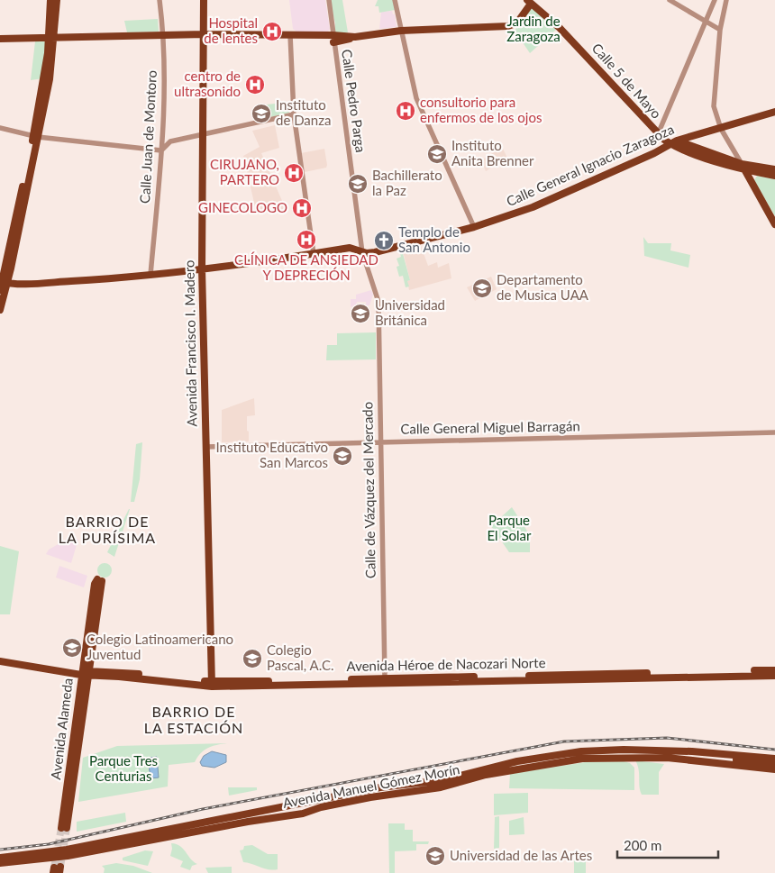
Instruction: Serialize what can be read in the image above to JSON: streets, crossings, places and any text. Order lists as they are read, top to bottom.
{
  "streets": {
    "main road": [
      "Calle 5 de Mayo",
      "Calle General Ignacio Zaragoza",
      "Avenida Francisco I. Madero",
      "Avenida Héroe de Nacozari Norte",
      "Avenida Alameda",
      "Avenida Manuel Gómez Morín"
    ],
    "street": [
      "Calle Pedro Parga",
      "Calle Juan de Montoro",
      "Calle General Miguel Barragán",
      "Calle de Vázquez del Mercado"
    ]
  },
  "crossings": [
    ["Calle 5 de Mayo", "Calle General Ignacio Zaragoza"],
    ["Calle Pedro Parga", "Calle General Ignacio Zaragoza"],
    ["Calle Pedro Parga", "Calle de Vázquez del Mercado"],
    ["Calle Juan de Montoro", "Calle General Ignacio Zaragoza"],
    ["Calle General Ignacio Zaragoza", "Avenida Francisco I. Madero"],
    ["Avenida Francisco I. Madero", "Calle General Miguel Barragán"],
    ["Avenida Francisco I. Madero", "Avenida Héroe de Nacozari Norte"],
    ["Calle General Miguel Barragán", "Calle de Vázquez del Mercado"],
    ["Calle de Vázquez del Mercado", "Avenida Héroe de Nacozari Norte"],
    ["Avenida Héroe de Nacozari Norte", "Avenida Alameda"]
  ],
  "districts": ["BARRIO DE LA PURÍSIMA", "BARRIO DE LA ESTACIÓN"],
  "parks": ["Jardin de Zaragoza", "Parque El Solar", "Parque Tres Centurias"],
  "places": {
    "hospital": [
      "Hospital de lentes",
      "centro de ultrasonido",
      "consultorio para enfermos de los ojos",
      "CIRUJANO, PARTERO",
      "GINECOLOGO",
      "CLÍNICA DE ANSIEDAD Y DEPRECIÓN"
    ],
    "school or university": [
      "Instituto de Danza",
      "Instituto Anita Brenner",
      "Bachillerato la Paz",
      "Departamento de Musica UAA",
      "Universidad Británica",
      "Instituto Educativo San Marcos",
      "Colegio Latinoamericano Juventud",
      "Colegio Pascal, A.C.",
      "Universidad de las Artes"
    ],
    "church": ["Templo de San Antonio"]
  },
  "scale_bar": "200 m"
}
